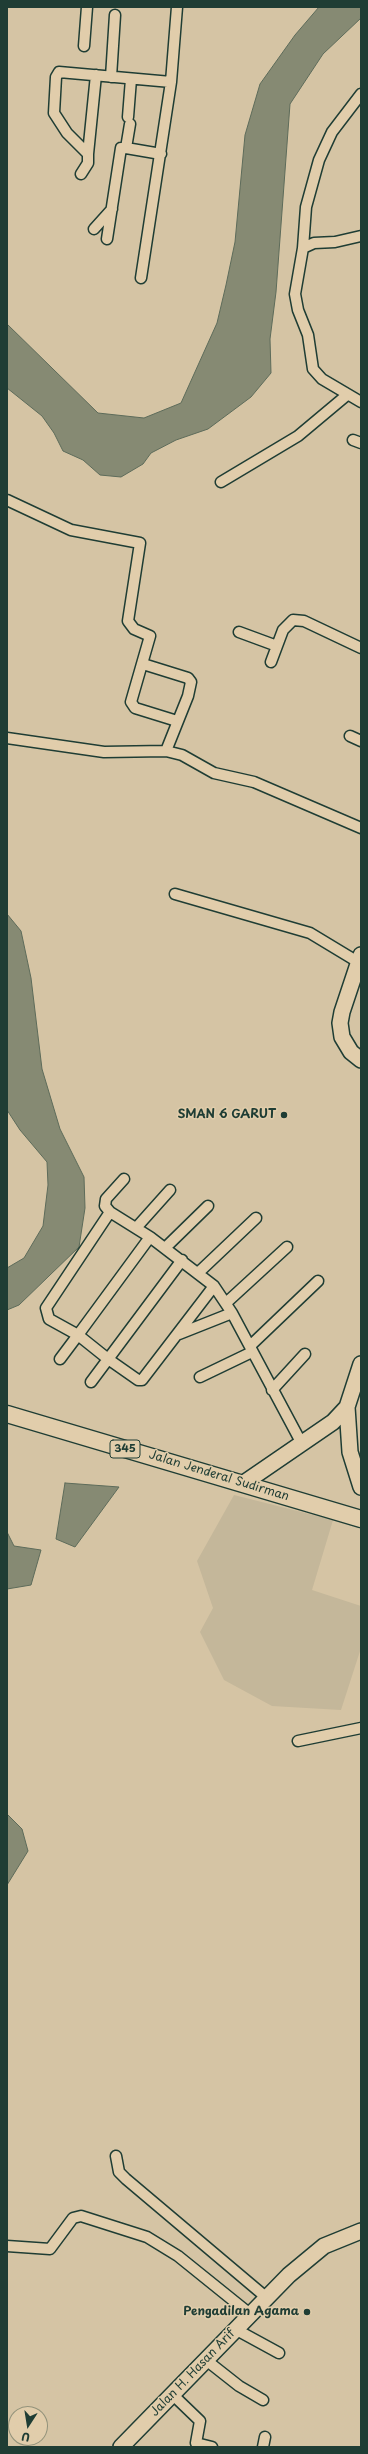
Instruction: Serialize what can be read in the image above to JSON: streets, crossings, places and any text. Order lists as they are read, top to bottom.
{
  "streets": {
    "main road": ["345", "Jalan Jenderal Sudirman"],
    "street": ["Jalan H. Hasan Arif"]
  },
  "places": ["SMAN 6 GARUT", "Pengadilan Agama"],
  "north": "bottom"
}
